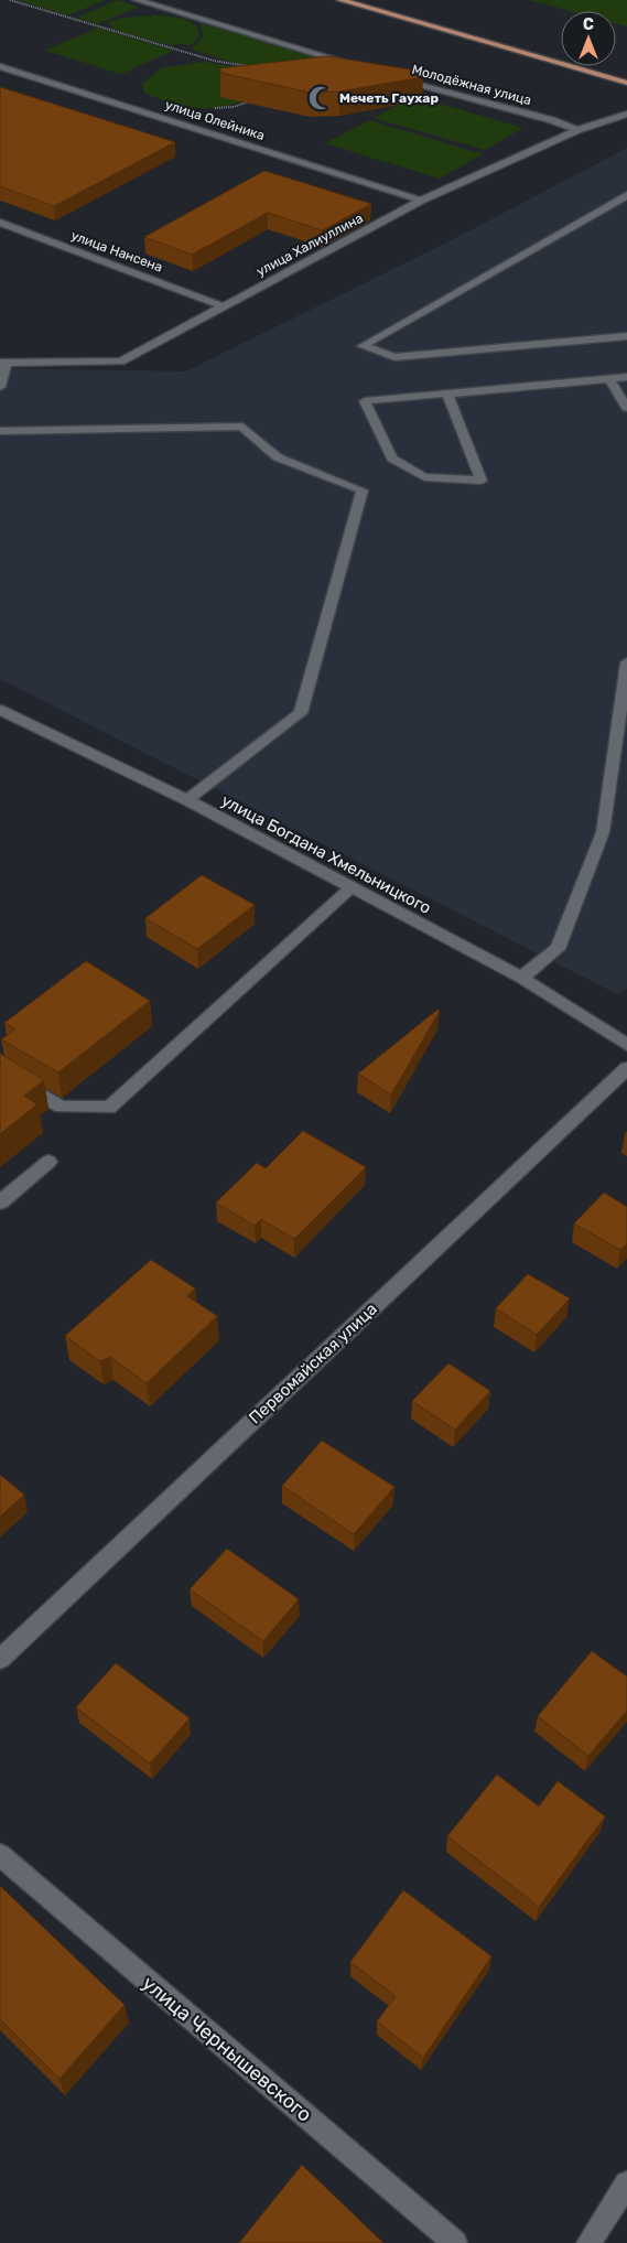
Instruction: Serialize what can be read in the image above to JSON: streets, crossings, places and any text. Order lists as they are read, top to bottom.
{
  "streets": {
    "street": [
      "Молодёжная улица",
      "улица Олейника",
      "улица Халиуллина",
      "улица Нансена",
      "улица Богдана Хмельницкого",
      "Первомайская улица",
      "улица Чернышевского"
    ]
  },
  "crossings": [
    ["Молодёжная улица", "улица Халиуллина"],
    ["улица Олейника", "улица Халиуллина"],
    ["улица Халиуллина", "улица Нансена"]
  ],
  "places": {
    "mosque": ["Мечеть Гаухар"]
  },
  "north": "top"
}
